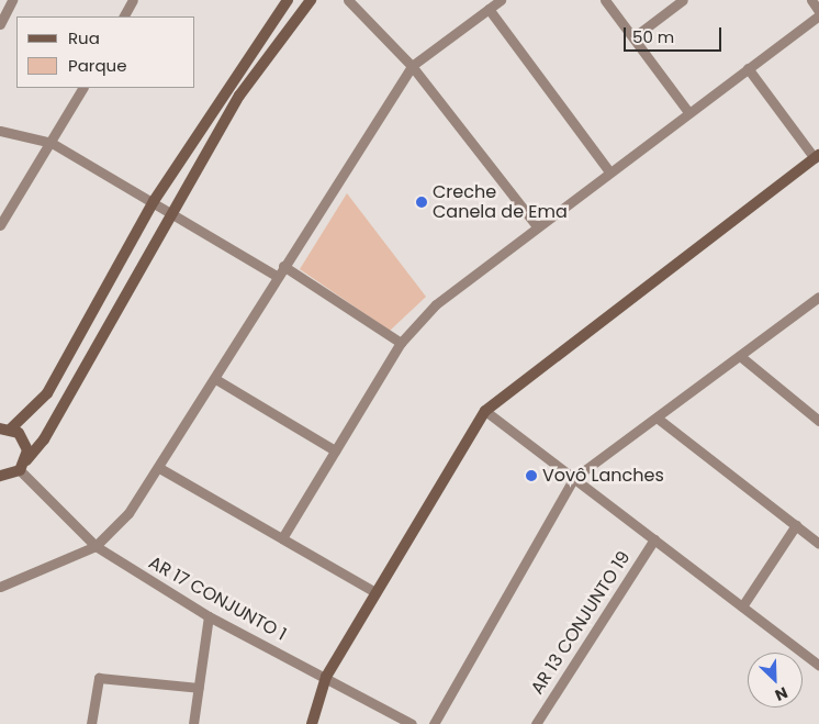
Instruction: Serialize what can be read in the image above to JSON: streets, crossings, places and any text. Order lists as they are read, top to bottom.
{
  "streets": {
    "street": ["AR 17 CONJUNTO 1", "AR 13 CONJUNTO 19"]
  },
  "places": ["Creche Canela de Ema", "Vovô Lanches"],
  "legend": ["Rua", "Parque"],
  "scale_bar": "50 m",
  "north": "bottom right"
}
